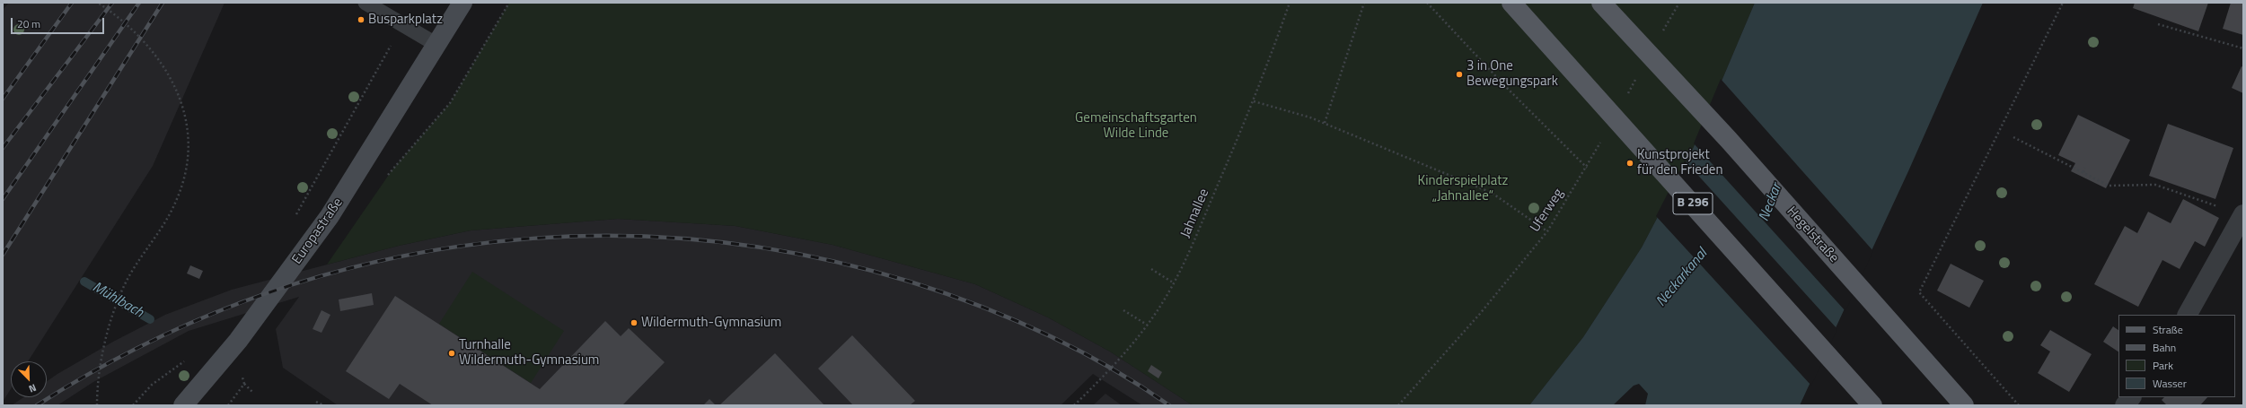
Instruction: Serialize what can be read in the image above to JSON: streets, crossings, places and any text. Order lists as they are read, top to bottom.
{
  "streets": {
    "main road": ["B 296", "Hegelstraße"],
    "street": ["Europastraße"],
    "path": ["Uferweg", "Jahnallee"]
  },
  "water": ["Neckar", "Neckarkanal", "Mühlbach"],
  "parks": ["Gemeinschaftsgarten Wilde Linde", "Kinderspielplatz „Jahnallee“"],
  "places": [
    "Busparkplatz",
    "3 in One Bewegungspark",
    "Kunstprojekt für den Frieden",
    "Wildermuth-Gymnasium",
    "Turnhalle Wildermuth-Gymnasium"
  ],
  "legend": [
    "Straße",
    "Bahn",
    "Park",
    "Wasser"
  ],
  "scale_bar": "20 m",
  "north": "bottom right"
}
